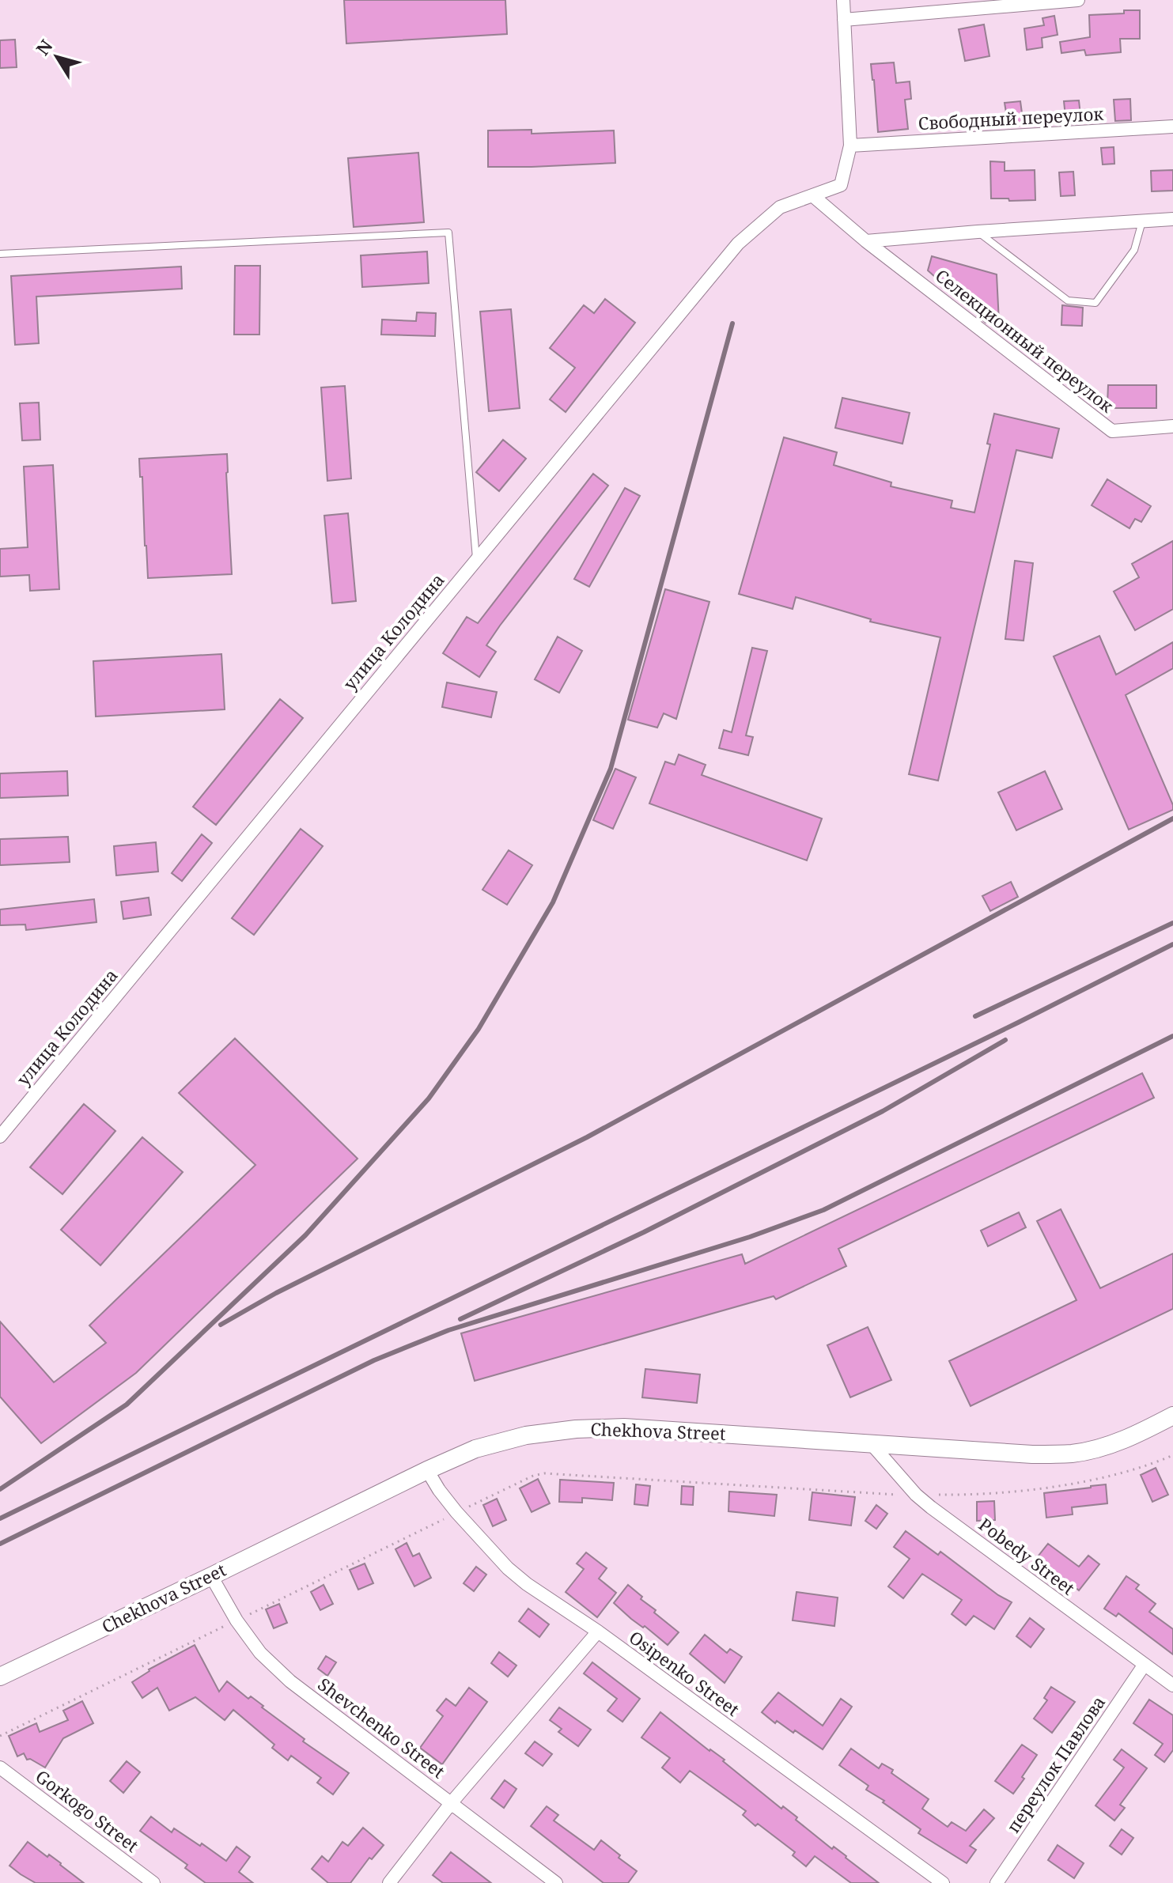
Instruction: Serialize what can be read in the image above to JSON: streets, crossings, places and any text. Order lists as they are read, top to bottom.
{
  "streets": {
    "main road": ["Chekhova Street"],
    "street": [
      "Свободный переулок",
      "Селекционный переулок",
      "улица Колодина",
      "Pobedy Street",
      "Osipenko Street",
      "Shevchenko Street",
      "переулок Павлова",
      "Gorkogo Street"
    ]
  },
  "crossings": [
    ["Свободный переулок", "улица Колодина"],
    ["Селекционный переулок", "улица Колодина"],
    ["Chekhova Street", "Pobedy Street"],
    ["Chekhova Street", "Osipenko Street"],
    ["Chekhova Street", "Shevchenko Street"],
    ["Pobedy Street", "переулок Павлова"]
  ],
  "north": "top left"
}
